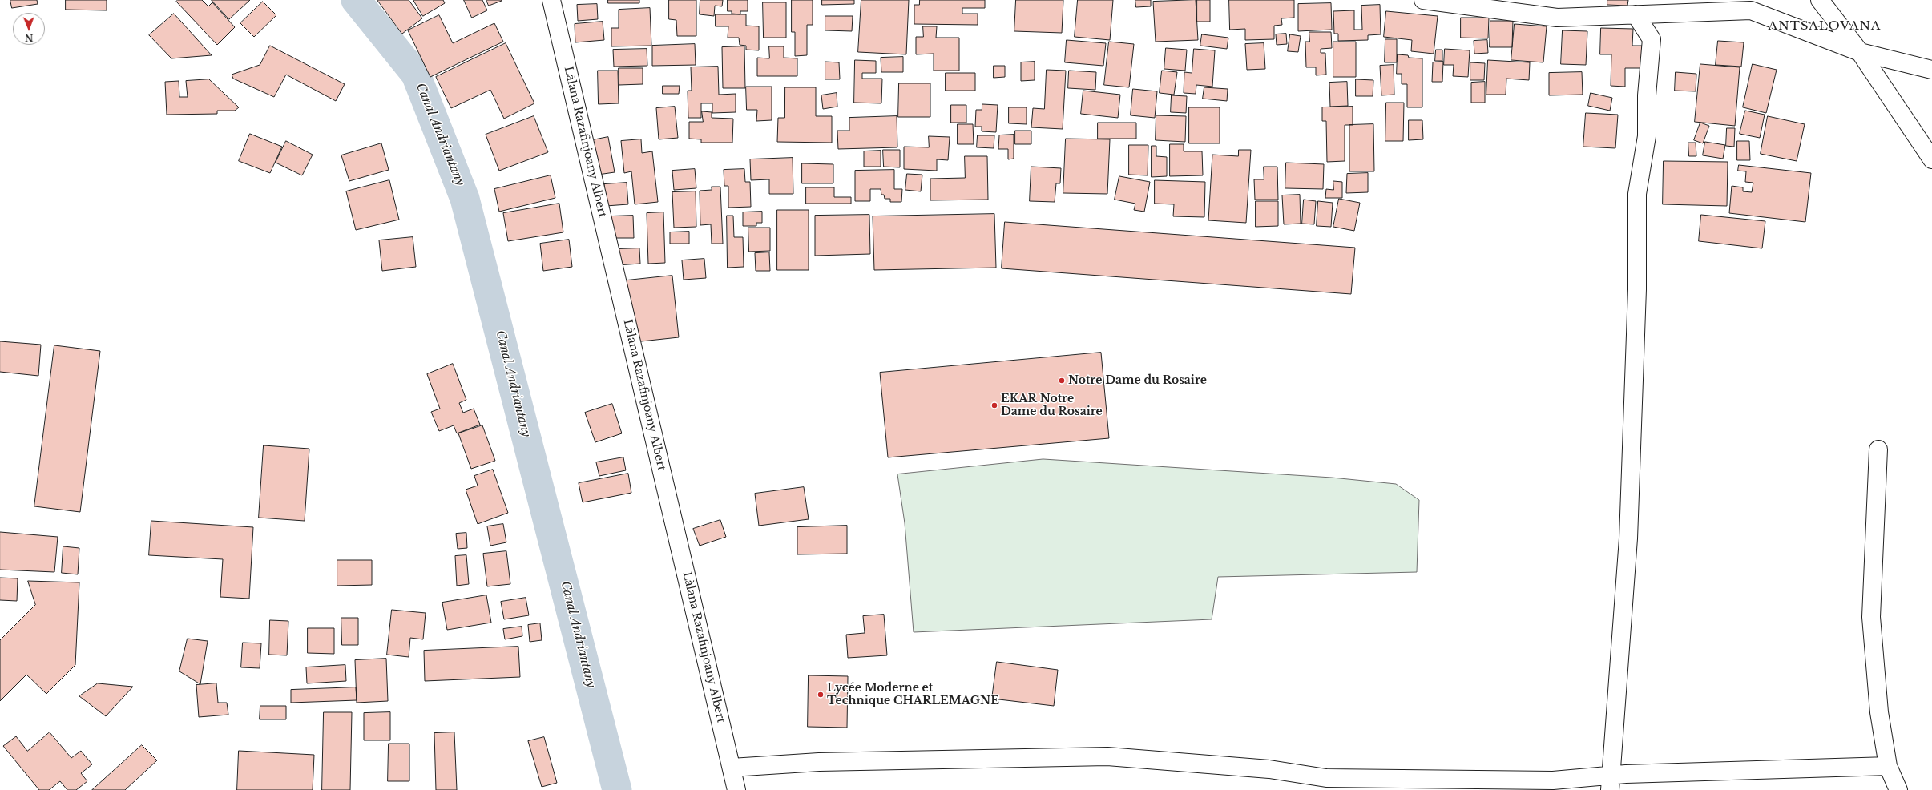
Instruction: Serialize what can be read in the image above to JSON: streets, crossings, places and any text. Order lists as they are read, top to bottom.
{
  "streets": {
    "street": ["Làlana Razafinjoany Albert"]
  },
  "districts": ["ANTSALOVANA"],
  "water": ["Canal Andriantany"],
  "places": ["Notre Dame du Rosaire", "EKAR Notre Dame du Rosaire", "Lycée Moderne et Technique CHARLEMAGNE"],
  "north": "bottom"
}
